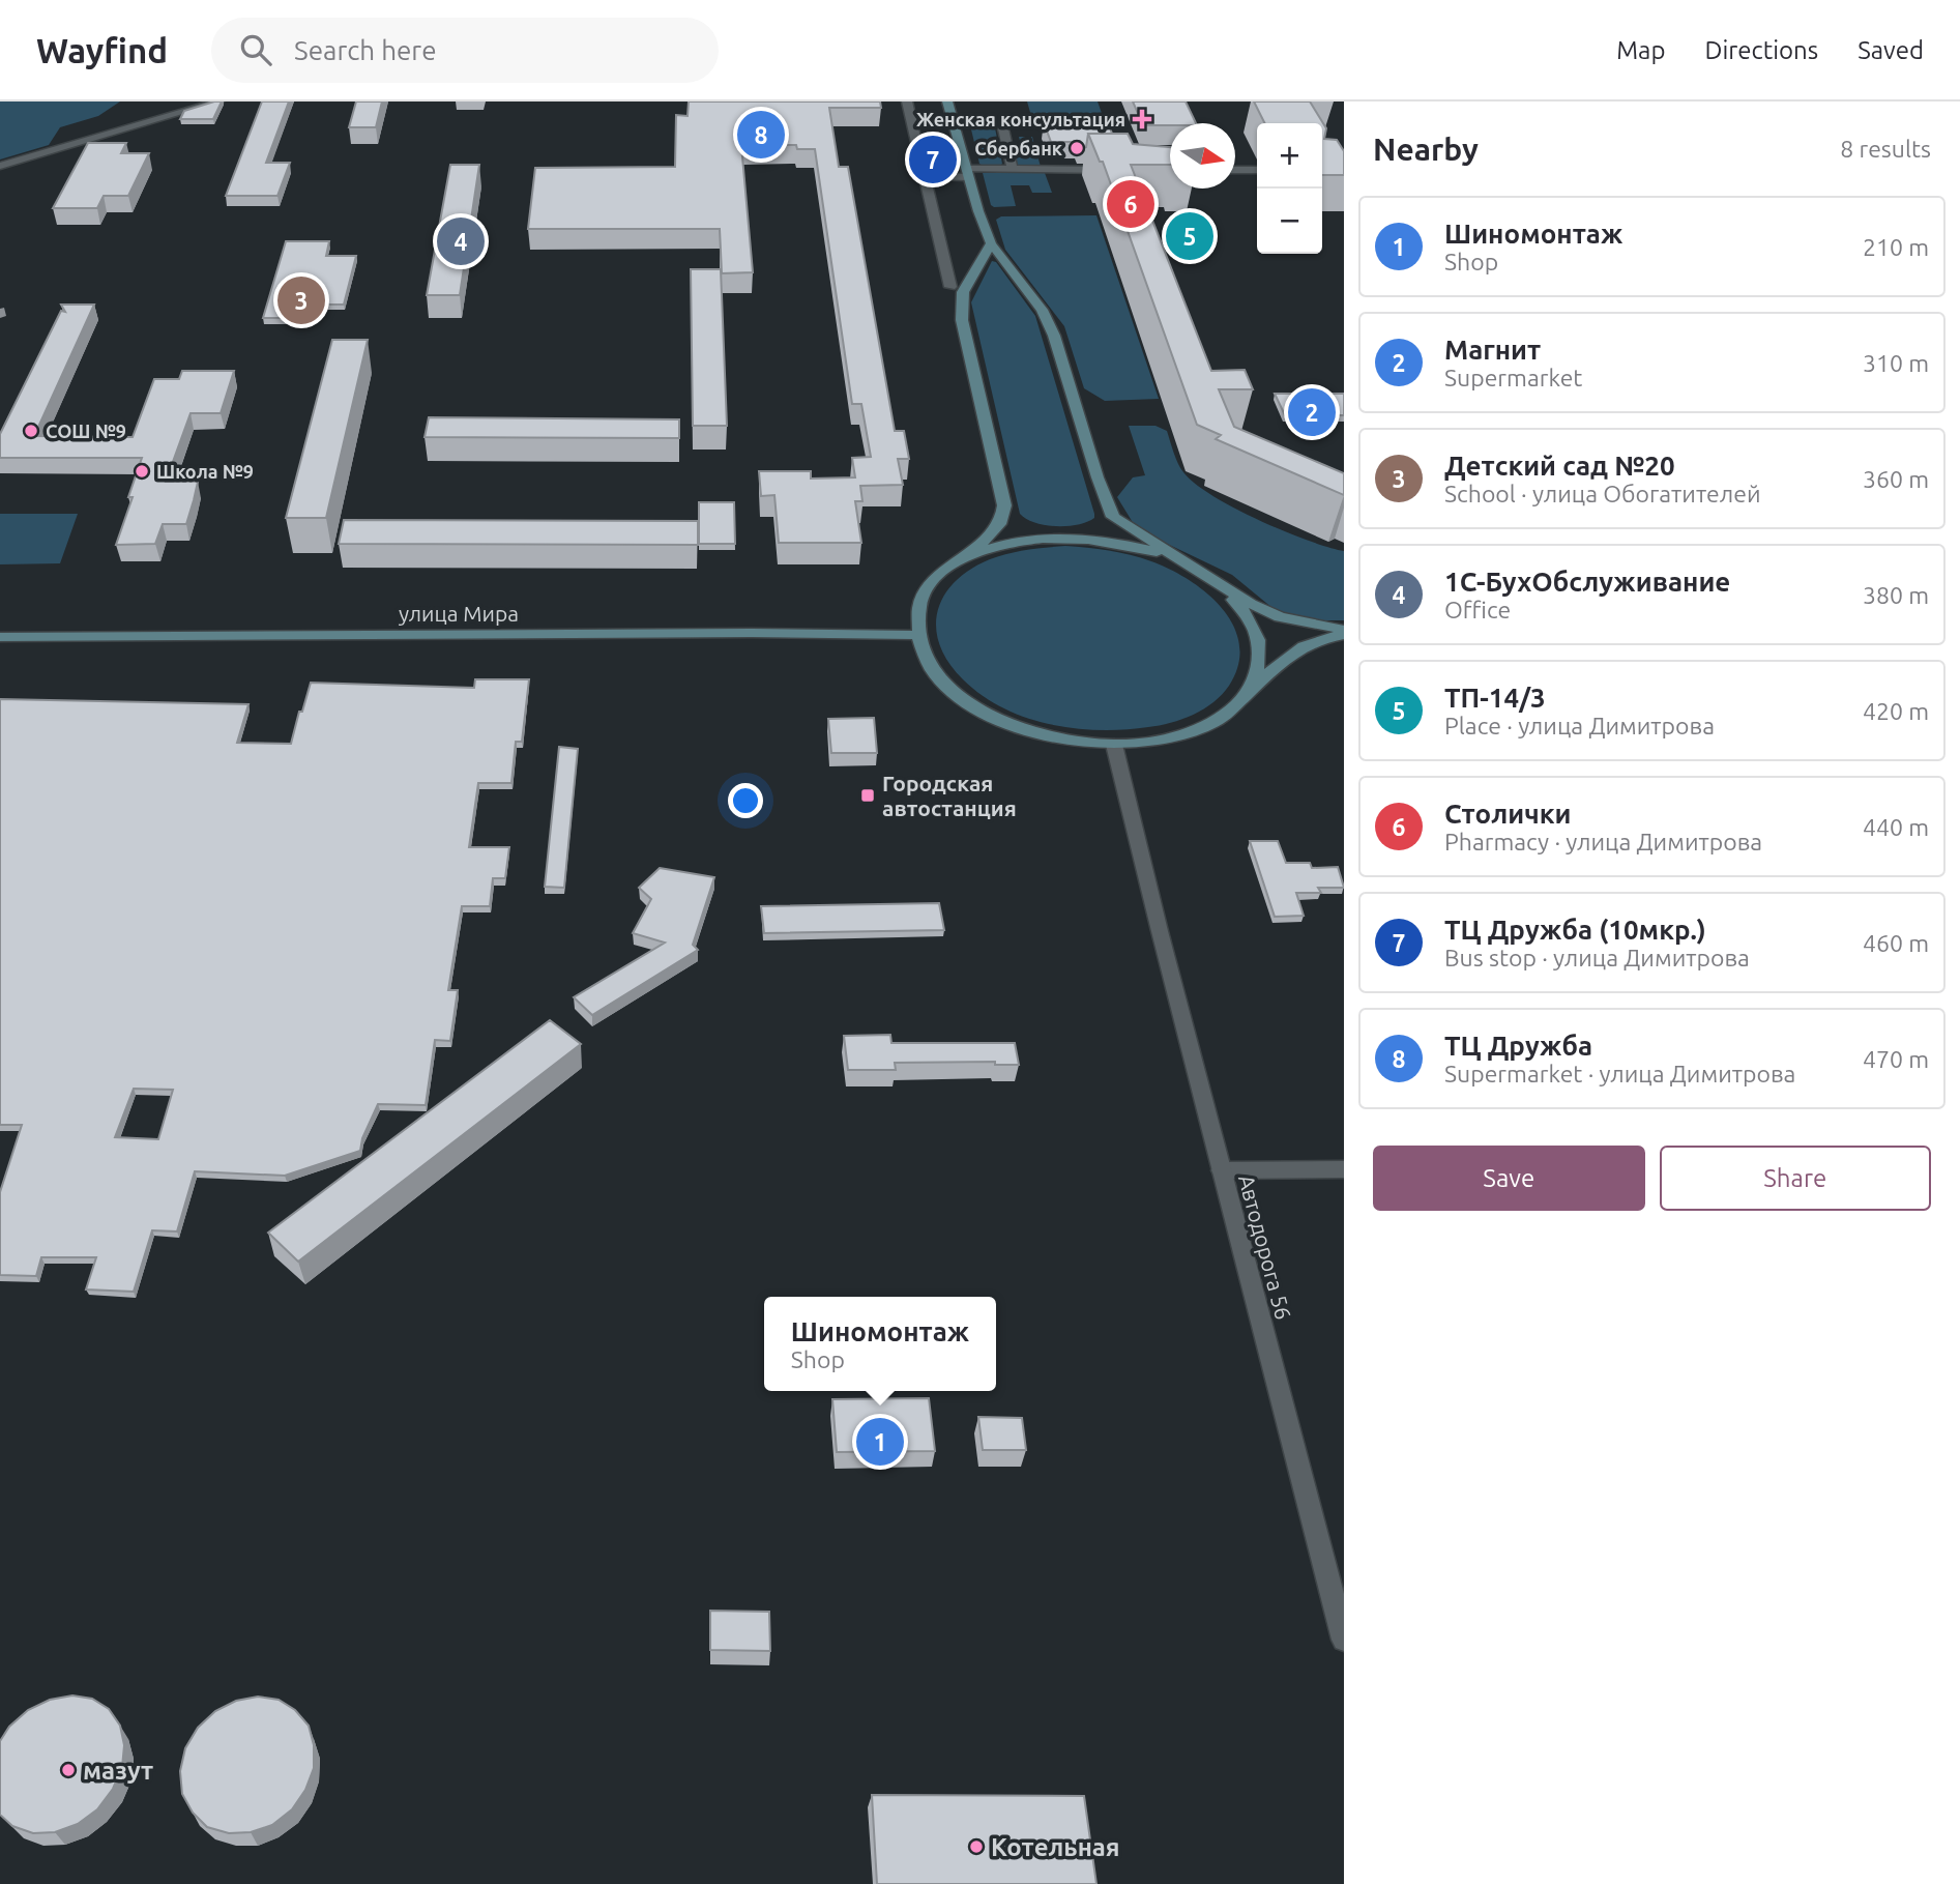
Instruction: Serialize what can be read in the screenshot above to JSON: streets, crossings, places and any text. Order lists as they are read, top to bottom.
{
  "streets": {
    "main road": ["улица Мира"],
    "street": ["Автодорога 56"]
  },
  "places": {
    "health": ["Женская консультация"],
    "other": [
      "Сбербанк",
      "СОШ №9",
      "Школа №9",
      "мазут",
      "Котельная"
    ],
    "transit": ["Городская автостанция"]
  },
  "north": "right",
  "page": {
    "header": "Wayfind",
    "search": "Search here",
    "nav": ["Map", "Directions", "Saved"],
    "heading": ["Nearby", "8 results"],
    "pins": [
      "8",
      "7",
      "6",
      "5",
      "4",
      "3",
      "2",
      "1"
    ],
    "map_buttons": ["+", "−"],
    "list": [
      {
        "mark": "1",
        "name": "Шиномонтаж",
        "note": "Shop",
        "value": "210 m"
      },
      {
        "mark": "2",
        "name": "Магнит",
        "note": "Supermarket",
        "value": "310 m"
      },
      {
        "mark": "3",
        "name": "Детский сад №20",
        "note": "School · улица Обогатителей",
        "value": "360 m"
      },
      {
        "mark": "4",
        "name": "1С-БухОбслуживание",
        "note": "Office",
        "value": "380 m"
      },
      {
        "mark": "5",
        "name": "ТП-14/3",
        "note": "Place · улица Димитрова",
        "value": "420 m"
      },
      {
        "mark": "6",
        "name": "Столички",
        "note": "Pharmacy · улица Димитрова",
        "value": "440 m"
      },
      {
        "mark": "7",
        "name": "ТЦ Дружба (10мкр.)",
        "note": "Bus stop · улица Димитрова",
        "value": "460 m"
      },
      {
        "mark": "8",
        "name": "ТЦ Дружба",
        "note": "Supermarket · улица Димитрова",
        "value": "470 m"
      }
    ],
    "buttons": ["Save", "Share"],
    "popup": ["Шиномонтаж", "Shop"]
  }
}
